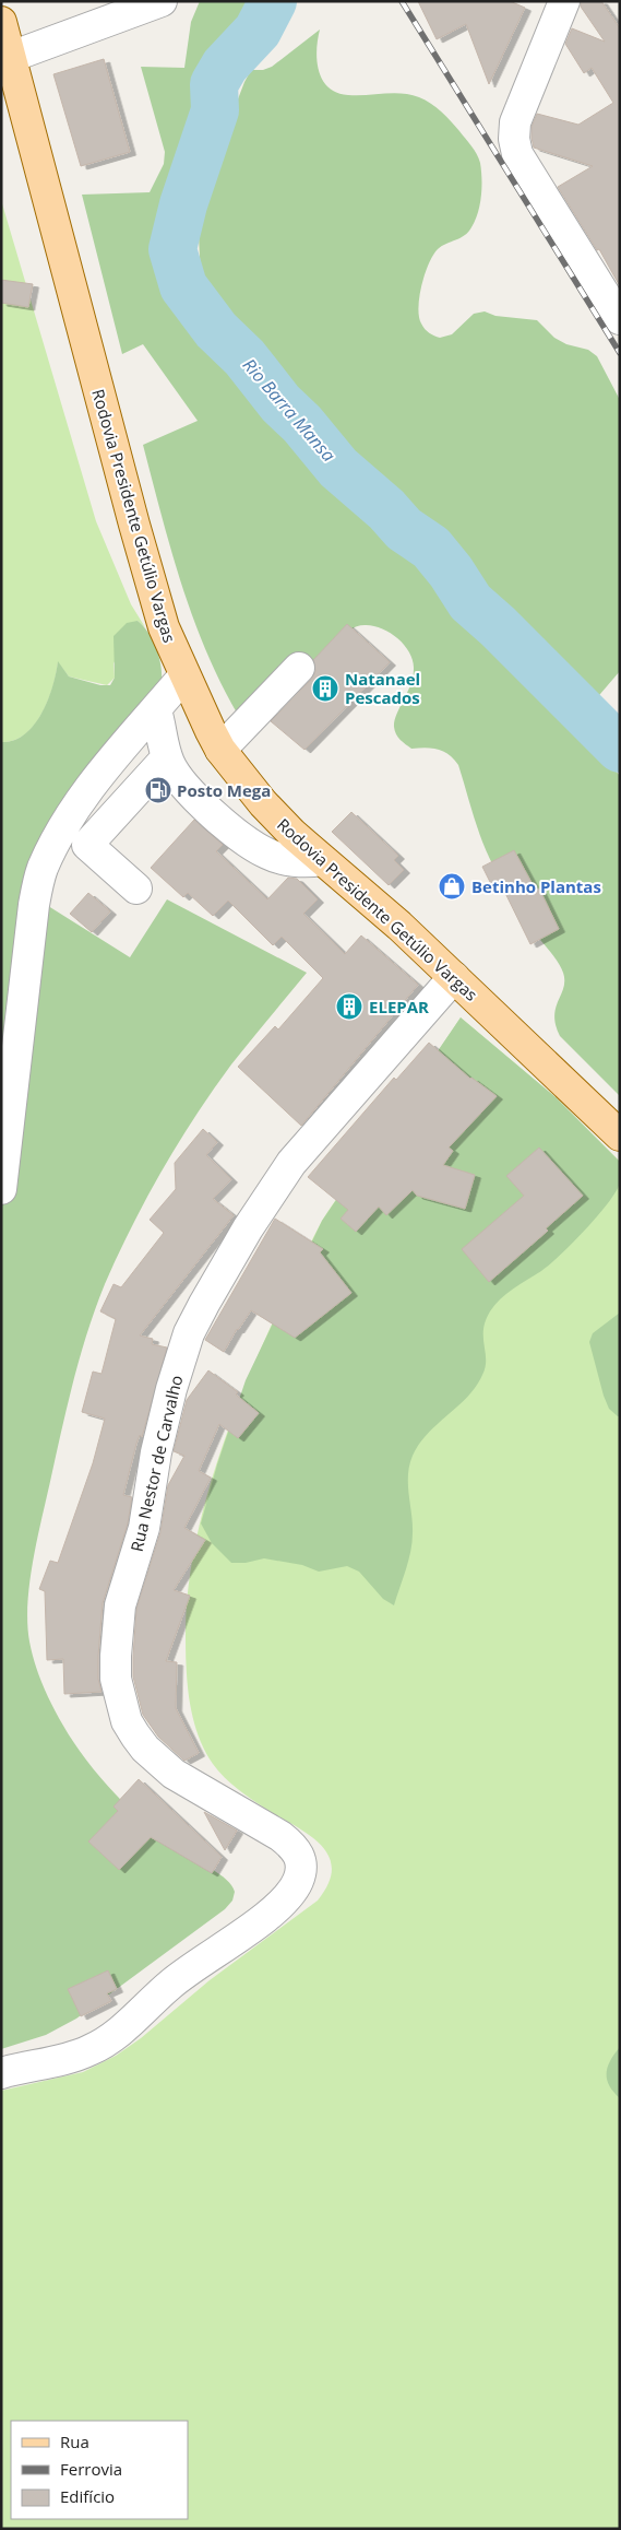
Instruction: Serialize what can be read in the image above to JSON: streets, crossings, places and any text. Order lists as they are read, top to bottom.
{
  "streets": {
    "main road": ["Rodovia Presidente Getúlio Vargas"],
    "street": ["Rua Nestor de Carvalho"]
  },
  "crossings": [
    ["Rodovia Presidente Getúlio Vargas", "Rua Nestor de Carvalho"]
  ],
  "water": ["Rio Barra Mansa"],
  "places": {
    "building": ["Natanael Pescados", "ELEPAR"],
    "fuel station": ["Posto Mega"],
    "shop": ["Betinho Plantas"]
  },
  "legend": ["Rua", "Ferrovia", "Edifício"]
}
